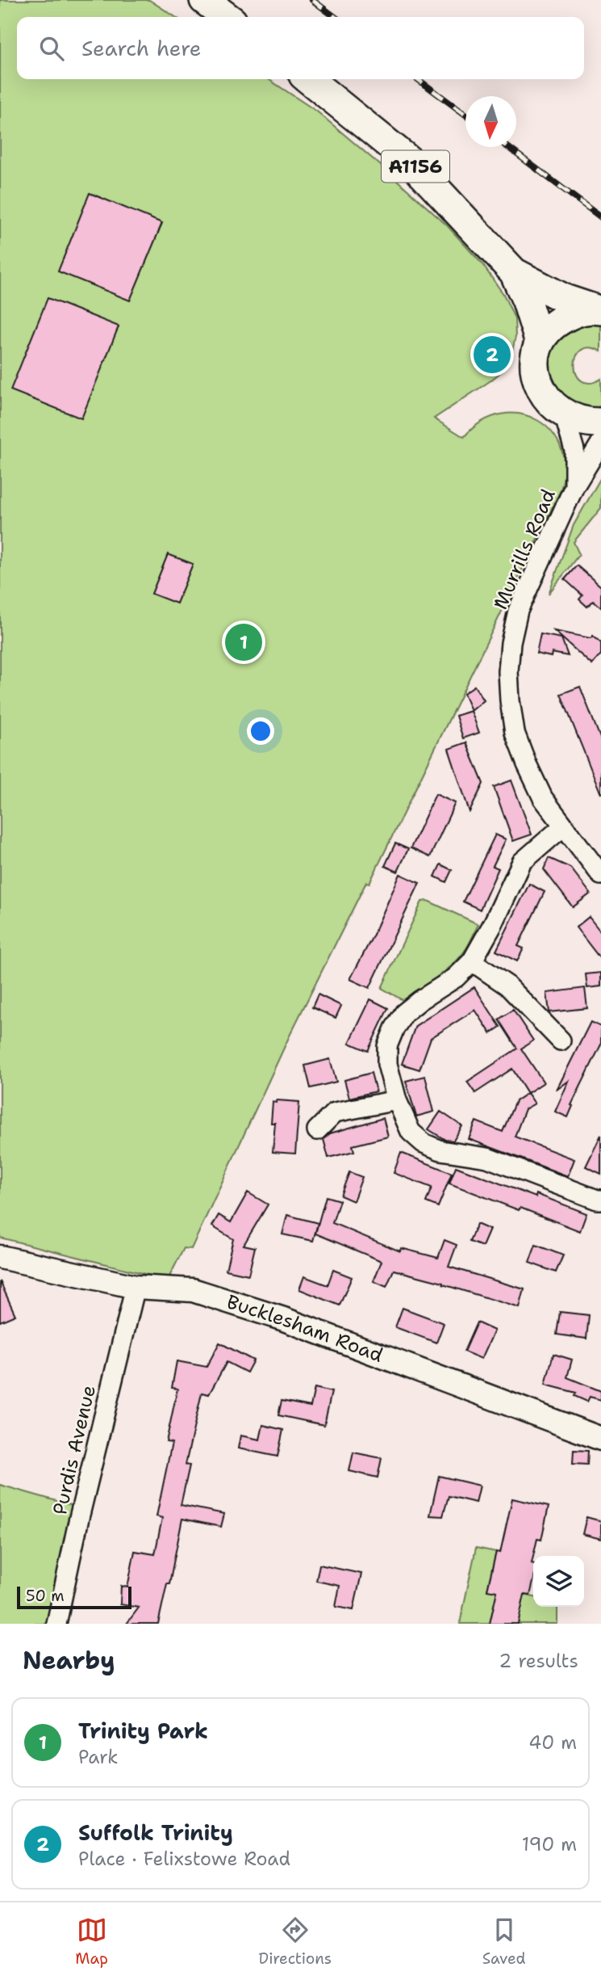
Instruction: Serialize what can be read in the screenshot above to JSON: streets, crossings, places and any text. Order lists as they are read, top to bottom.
{
  "streets": {
    "main road": ["A1156"],
    "street": ["Murrills Road", "Bucklesham Road", "Purdis Avenue"]
  },
  "crossings": [
    ["Bucklesham Road", "Purdis Avenue"]
  ],
  "scale_bar": "50 m",
  "north": "bottom",
  "page": {
    "search": "Search here",
    "pins": ["2", "1"],
    "scale": "50 m",
    "heading": ["Nearby", "2 results"],
    "list": [
      {
        "mark": "1",
        "name": "Trinity Park",
        "note": "Park",
        "value": "40 m"
      },
      {
        "mark": "2",
        "name": "Suffolk Trinity",
        "note": "Place · Felixstowe Road",
        "value": "190 m"
      }
    ],
    "nav": ["Map", "Directions", "Saved"]
  }
}
